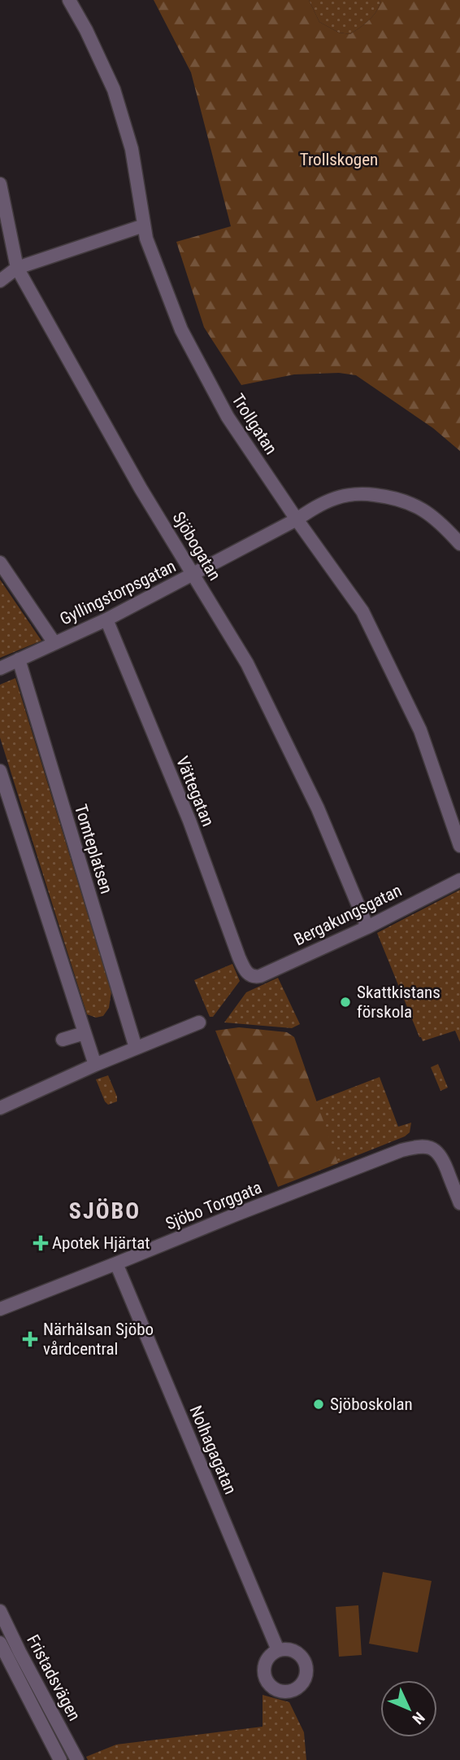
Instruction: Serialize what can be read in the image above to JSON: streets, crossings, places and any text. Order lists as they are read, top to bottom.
{
  "streets": {
    "street": [
      "Trollgatan",
      "Sjöbogatan",
      "Gyllingstorpsgatan",
      "Vättegatan",
      "Tomteplatsen",
      "Bergakungsgatan",
      "Sjöbo Torggata",
      "Nolhagagatan",
      "Fristadsvägen"
    ]
  },
  "crossings": [
    ["Trollgatan", "Gyllingstorpsgatan"],
    ["Sjöbogatan", "Gyllingstorpsgatan"],
    ["Sjöbogatan", "Bergakungsgatan"],
    ["Gyllingstorpsgatan", "Vättegatan"],
    ["Gyllingstorpsgatan", "Tomteplatsen"],
    ["Vättegatan", "Bergakungsgatan"],
    ["Sjöbo Torggata", "Nolhagagatan"]
  ],
  "districts": ["SJÖBO"],
  "parks": ["Trollskogen"],
  "places": {
    "other": ["Skattkistans förskola", "Sjöboskolan"],
    "health": ["Apotek Hjärtat", "Närhälsan Sjöbo vårdcentral"]
  },
  "north": "bottom right"
}
